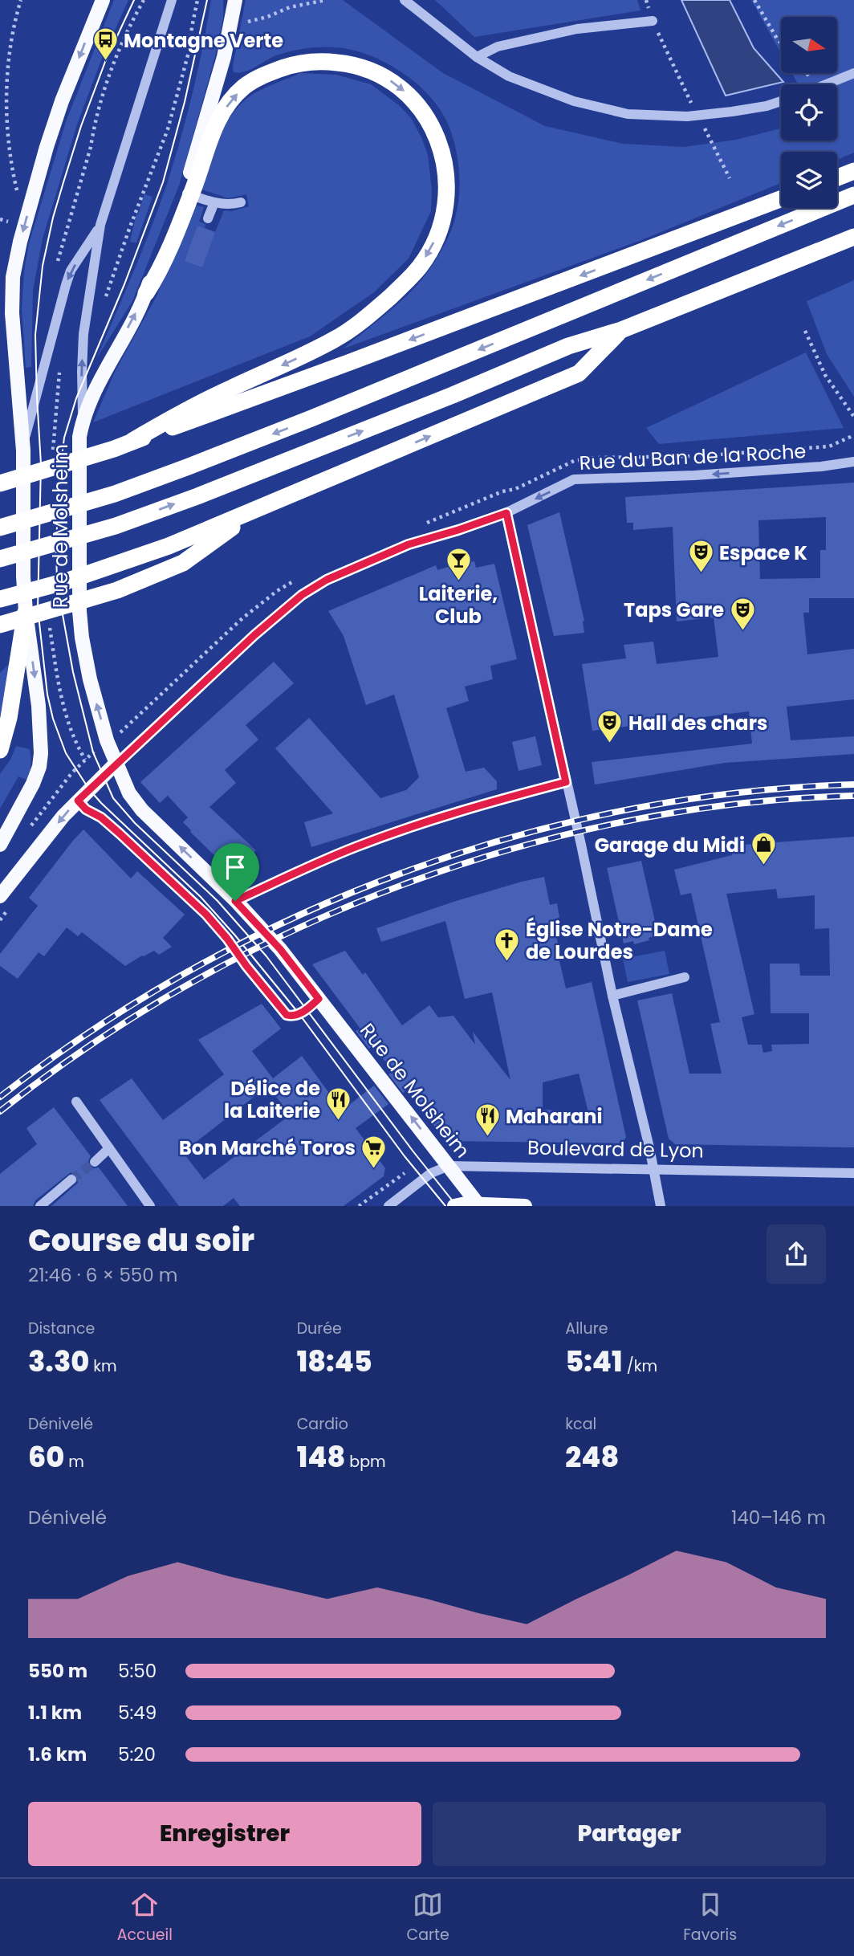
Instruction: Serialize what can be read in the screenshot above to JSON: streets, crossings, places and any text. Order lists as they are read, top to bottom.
{
  "streets": {
    "main road": ["Rue de Molsheim"],
    "street": ["Rue du Ban de la Roche", "Boulevard de Lyon"]
  },
  "crossings": [
    ["Rue du Ban de la Roche", "Rue de Molsheim"],
    ["Rue de Molsheim", "Boulevard de Lyon"]
  ],
  "one_way": ["Rue du Ban de la Roche"],
  "places": {
    "bus stop": ["Montagne Verte"],
    "theatre": ["Espace K", "Taps Gare", "Hall des chars"],
    "bar": ["Laiterie, Club"],
    "shop": ["Garage du Midi"],
    "church": ["Église Notre-Dame de Lourdes"],
    "restaurant": ["Délice de la Laiterie", "Maharani"],
    "supermarket": ["Bon Marché Toros"]
  },
  "north": "right",
  "page": {
    "heading": ["Course du soir", "21:46 · 6 × 550 m"],
    "stats": [
      ["Distance", "3.30 km"],
      ["Durée", "18:45"],
      ["Allure", "5:41 /km"],
      ["Dénivelé", "60 m"],
      ["Cardio", "148 bpm"],
      ["kcal", "248"]
    ],
    "chart": ["Dénivelé", "140–146 m"],
    "list": [
      {
        "name": "550 m",
        "note": "5:50"
      },
      {
        "name": "1.1 km",
        "note": "5:49"
      },
      {
        "name": "1.6 km",
        "note": "5:20"
      }
    ],
    "buttons": ["Enregistrer", "Partager"],
    "tabs": ["Accueil", "Carte", "Favoris"]
  }
}
